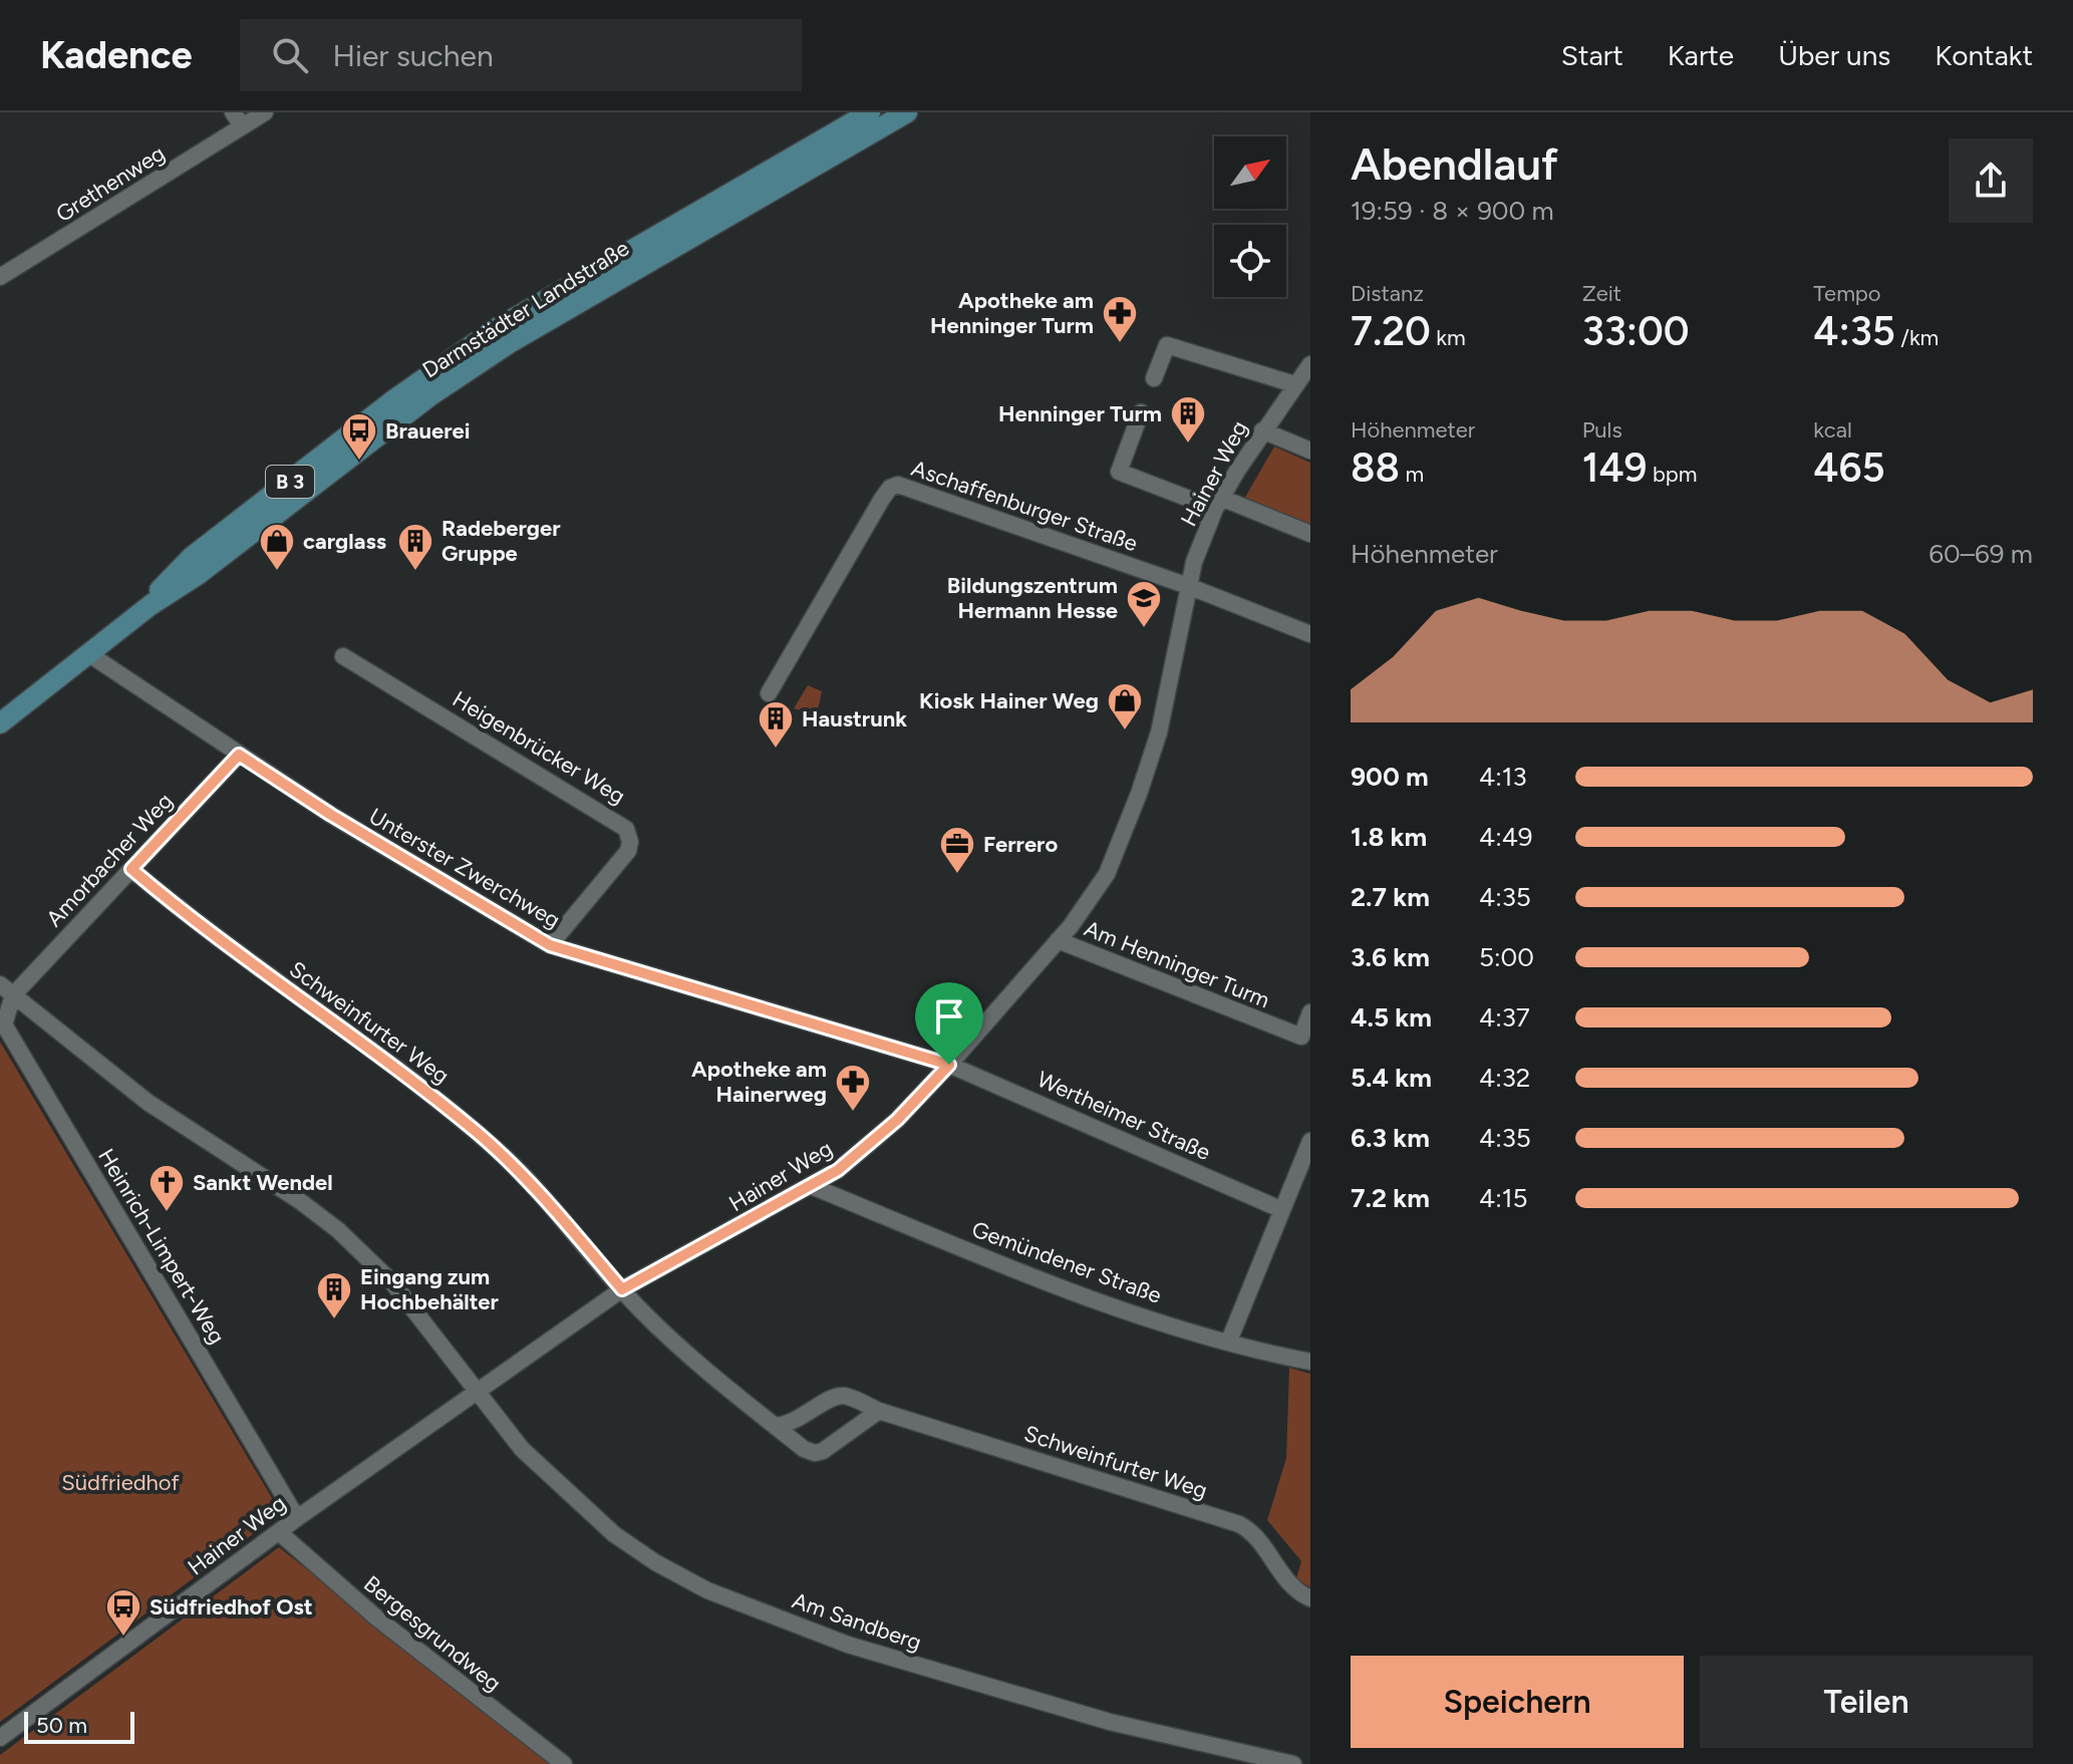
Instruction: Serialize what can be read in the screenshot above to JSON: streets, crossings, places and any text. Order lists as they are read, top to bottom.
{
  "streets": {
    "main road": ["Darmstädter Landstraße", "B 3"],
    "street": [
      "Grethenweg",
      "Hainer Weg",
      "Aschaffenburger Straße",
      "Heigenbrücker Weg",
      "Amorbacher Weg",
      "Unterster Zwerchweg",
      "Am Henninger Turm",
      "Schweinfurter Weg",
      "Wertheimer Straße",
      "Heinrich-Limpert-Weg",
      "Gemündener Straße",
      "Am Sandberg",
      "Bergesgrundweg"
    ]
  },
  "crossings": [
    ["Darmstädter Landstraße", "Unterster Zwerchweg"],
    ["Hainer Weg", "Aschaffenburger Straße"],
    ["Hainer Weg", "Unterster Zwerchweg"],
    ["Hainer Weg", "Am Henninger Turm"],
    ["Hainer Weg", "Schweinfurter Weg"],
    ["Hainer Weg", "Wertheimer Straße"],
    ["Hainer Weg", "Heinrich-Limpert-Weg"],
    ["Hainer Weg", "Gemündener Straße"],
    ["Hainer Weg", "Am Sandberg"],
    ["Hainer Weg", "Bergesgrundweg"],
    ["Heigenbrücker Weg", "Unterster Zwerchweg"],
    ["Amorbacher Weg", "Unterster Zwerchweg"],
    ["Amorbacher Weg", "Schweinfurter Weg"],
    ["Amorbacher Weg", "Heinrich-Limpert-Weg"],
    ["Amorbacher Weg", "Am Sandberg"],
    ["Unterster Zwerchweg", "Wertheimer Straße"],
    ["Heinrich-Limpert-Weg", "Am Sandberg"]
  ],
  "parks": ["Südfriedhof"],
  "places": {
    "pharmacy": ["Apotheke am Henninger Turm", "Apotheke am Hainerweg"],
    "building": [
      "Henninger Turm",
      "Radeberger Gruppe",
      "Haustrunk",
      "Eingang zum Hochbehälter"
    ],
    "bus stop": ["Brauerei", "Südfriedhof Ost"],
    "shop": ["carglass", "Kiosk Hainer Weg"],
    "school or university": ["Bildungszentrum Hermann Hesse"],
    "office": ["Ferrero"],
    "church": ["Sankt Wendel"]
  },
  "scale_bar": "50 m",
  "north": "top right",
  "page": {
    "header": "Kadence",
    "search": "Hier suchen",
    "nav": [
      "Start",
      "Karte",
      "Über uns",
      "Kontakt"
    ],
    "heading": ["Abendlauf", "19:59 · 8 × 900 m"],
    "stats": [
      ["Distanz", "7.20 km"],
      ["Zeit", "33:00"],
      ["Tempo", "4:35 /km"],
      ["Höhenmeter", "88 m"],
      ["Puls", "149 bpm"],
      ["kcal", "465"]
    ],
    "chart": ["Höhenmeter", "60–69 m"],
    "list": [
      {
        "name": "900 m",
        "note": "4:13"
      },
      {
        "name": "1.8 km",
        "note": "4:49"
      },
      {
        "name": "2.7 km",
        "note": "4:35"
      },
      {
        "name": "3.6 km",
        "note": "5:00"
      },
      {
        "name": "4.5 km",
        "note": "4:37"
      },
      {
        "name": "5.4 km",
        "note": "4:32"
      },
      {
        "name": "6.3 km",
        "note": "4:35"
      },
      {
        "name": "7.2 km",
        "note": "4:15"
      }
    ],
    "buttons": ["Speichern", "Teilen"],
    "scale": "50 m"
  }
}
